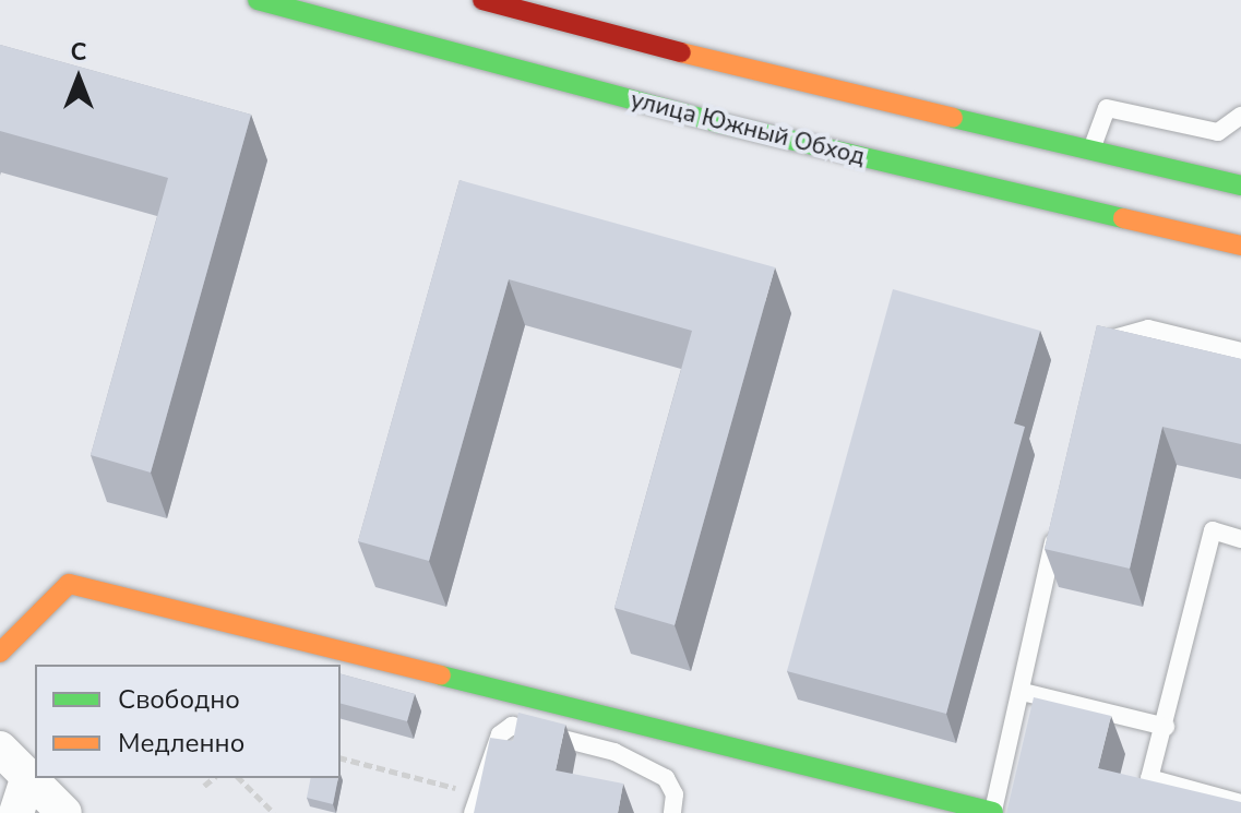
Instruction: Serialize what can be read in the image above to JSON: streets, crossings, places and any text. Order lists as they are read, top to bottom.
{
  "streets": {
    "main road": ["улица Южный Обход"]
  },
  "legend": ["Свободно", "Медленно"],
  "north": "top"
}
